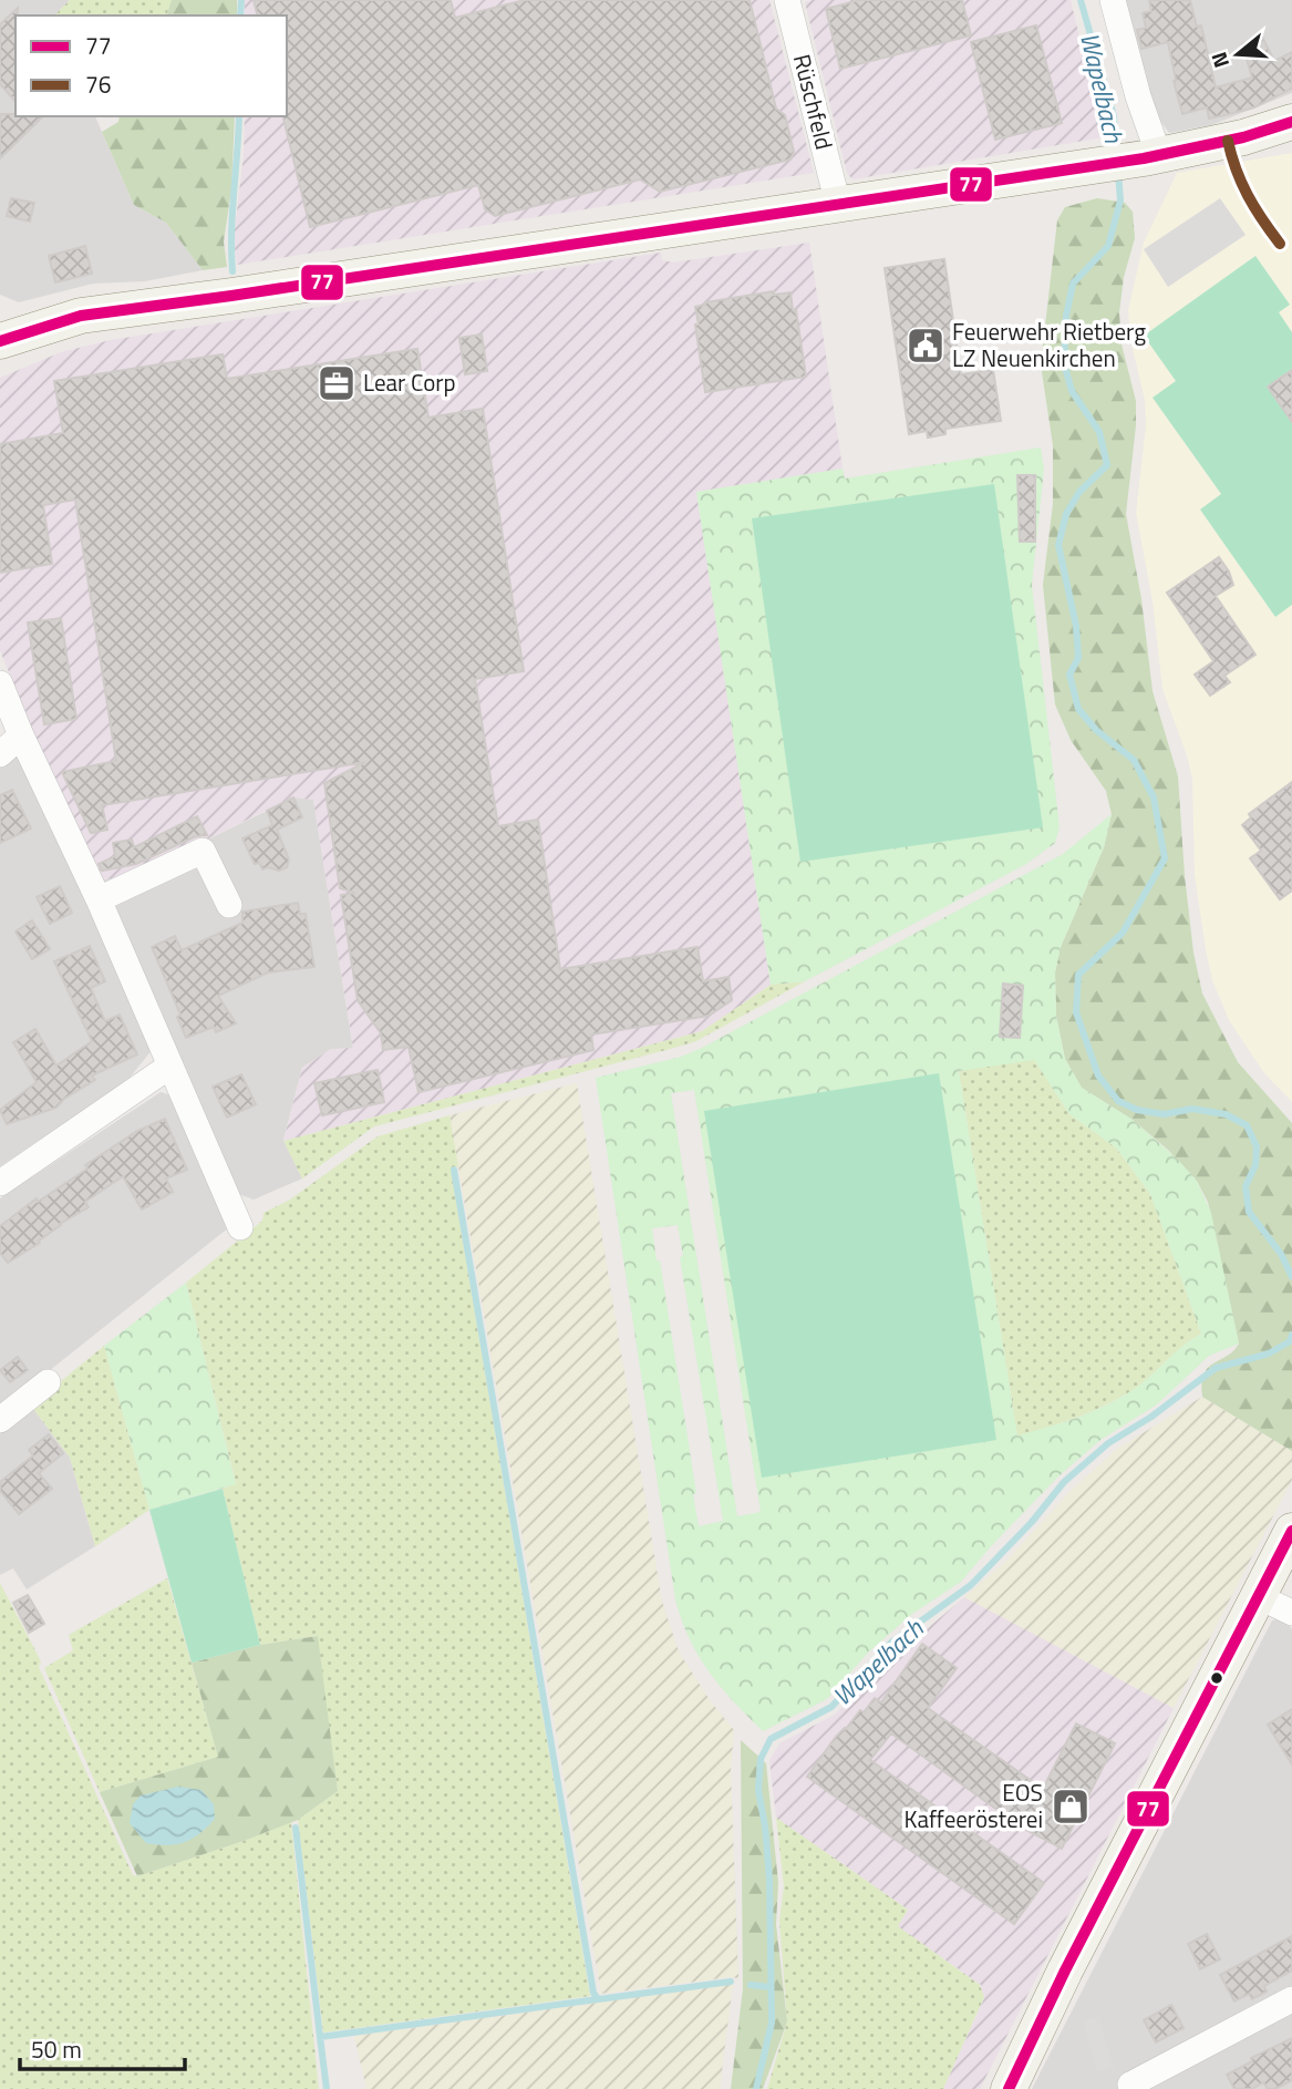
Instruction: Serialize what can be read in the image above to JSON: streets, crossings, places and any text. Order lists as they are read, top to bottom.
{
  "streets": {
    "street": ["Rüschfeld"]
  },
  "water": ["Wapelbach"],
  "places": {
    "public building": ["Feuerwehr Rietberg LZ Neuenkirchen"],
    "office": ["Lear Corp"],
    "shop": ["EOS Kaffeerösterei"]
  },
  "lines": ["transit line 77", "transit line 76"],
  "legend": ["77", "76"],
  "scale_bar": "50 m",
  "north": "left"
}
